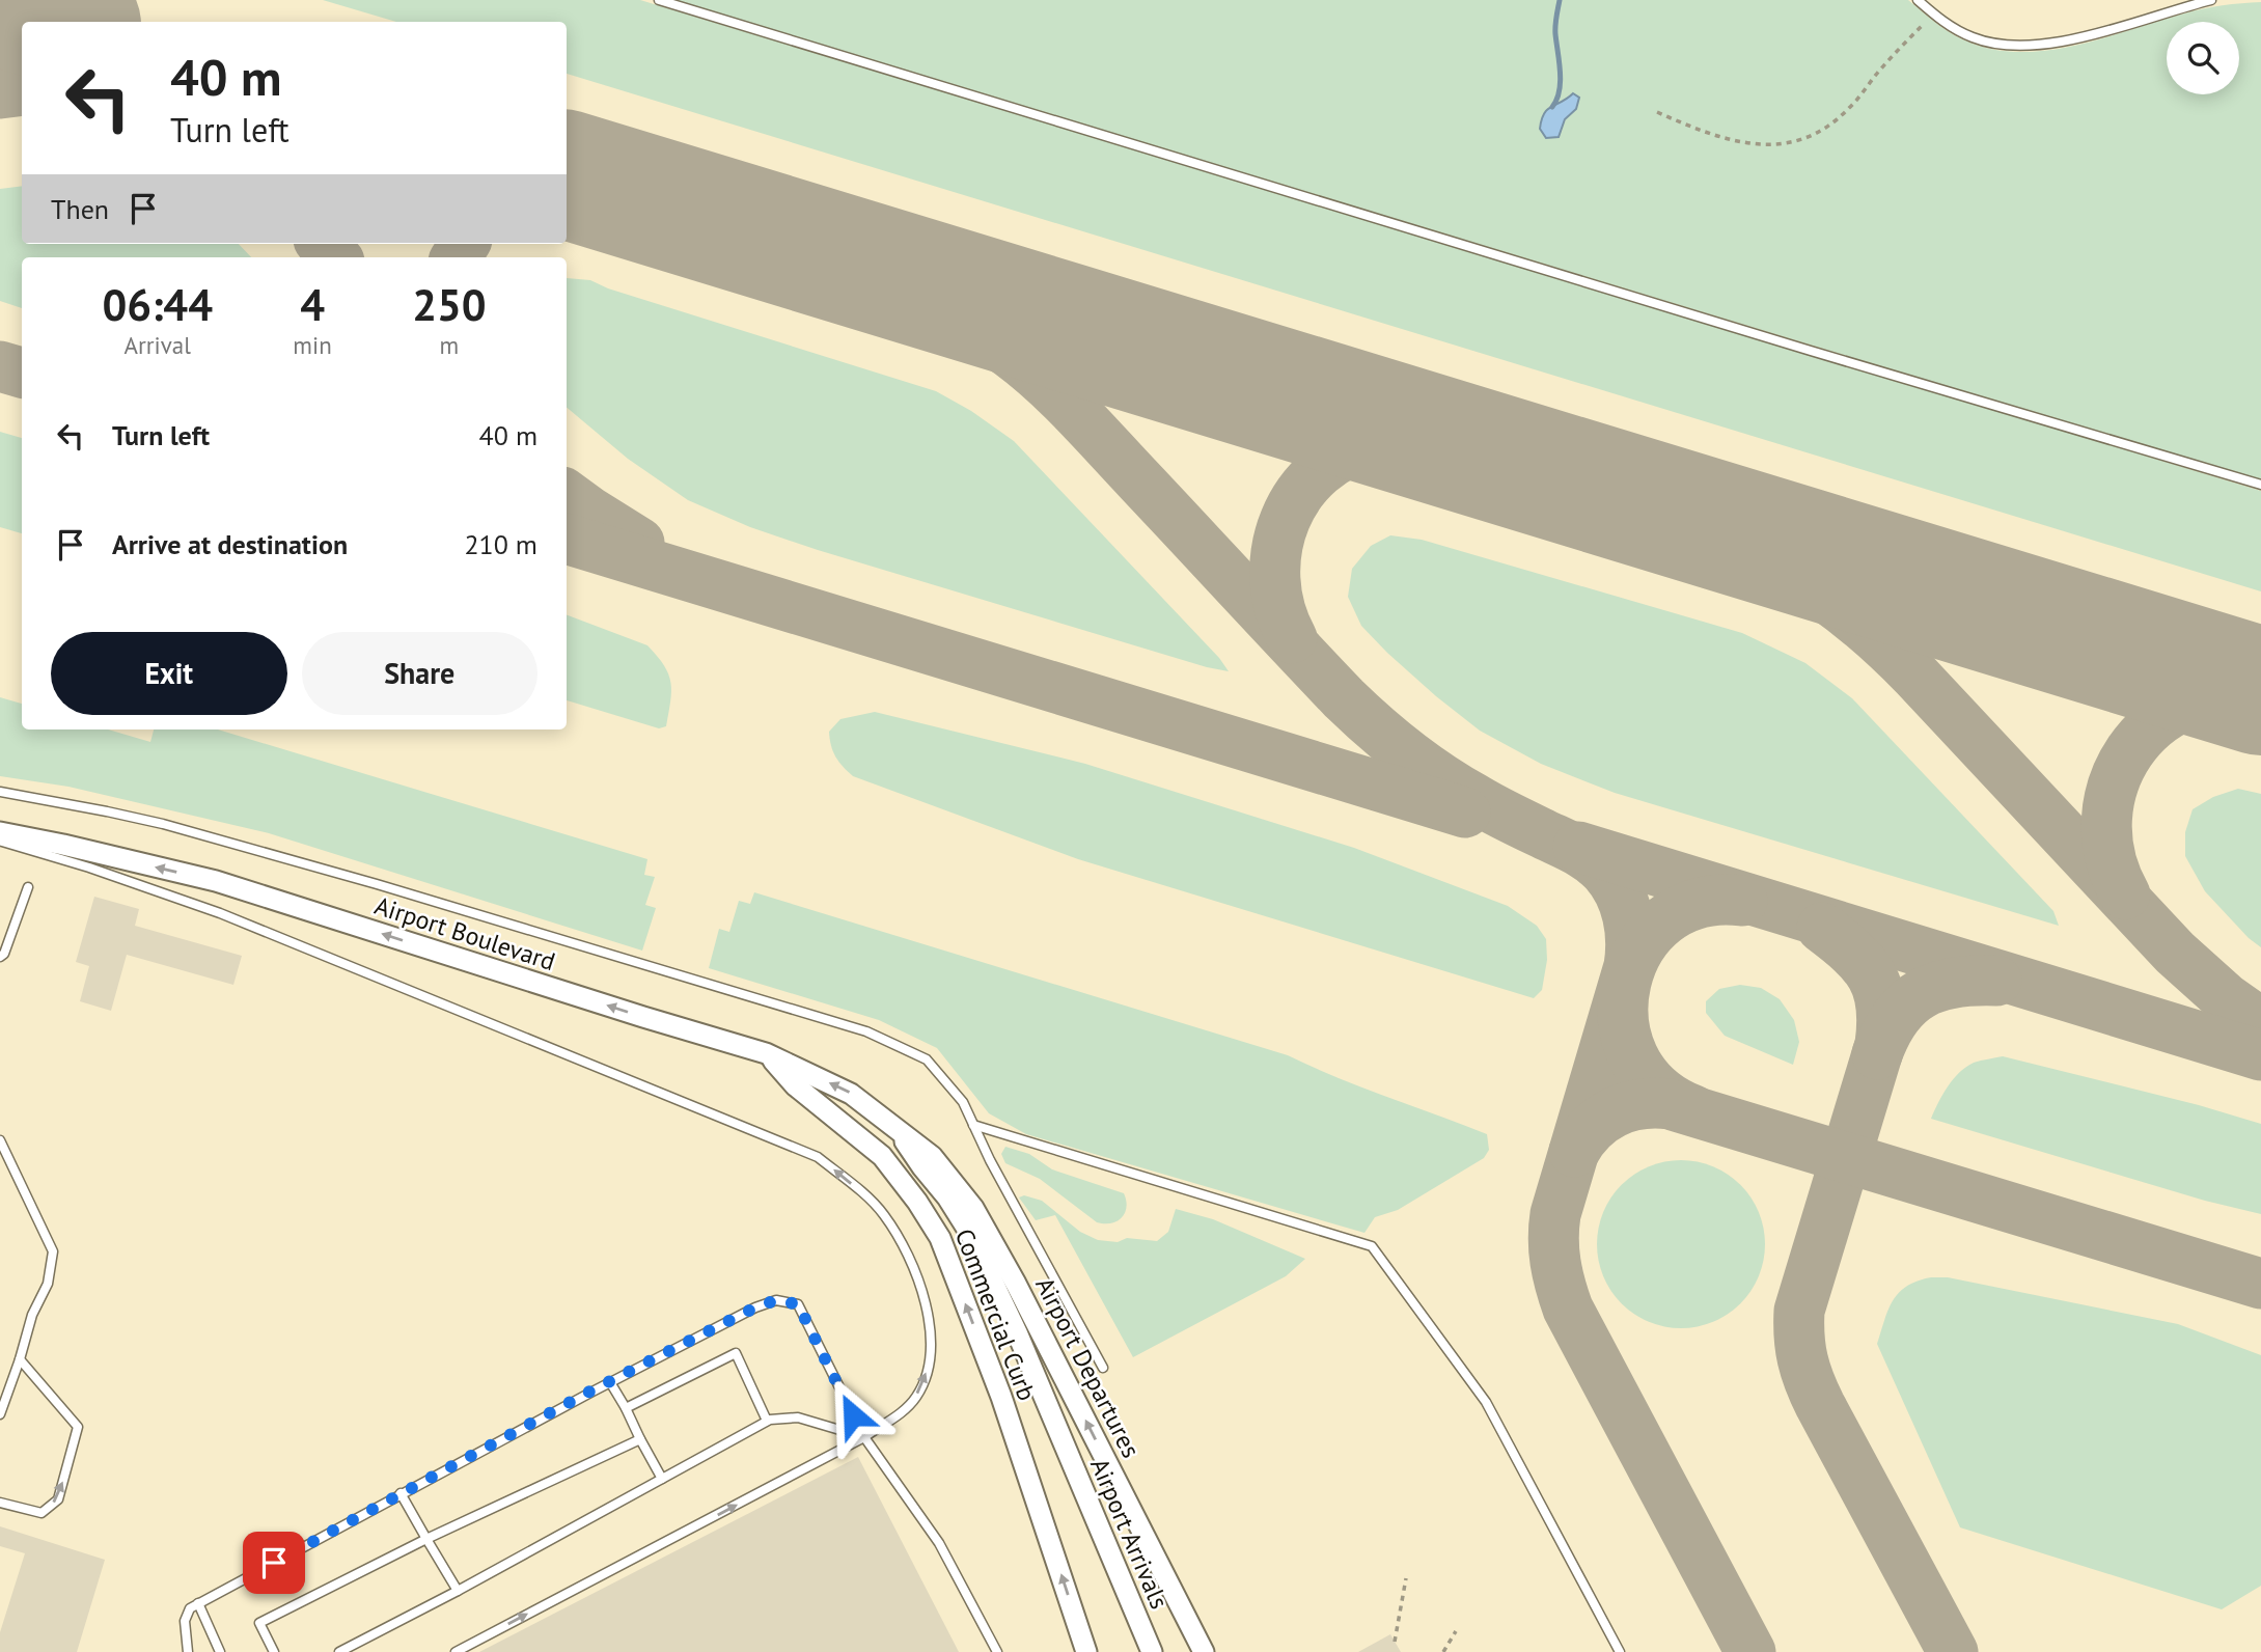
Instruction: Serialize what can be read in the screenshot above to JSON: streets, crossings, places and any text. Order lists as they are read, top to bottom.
{
  "streets": {
    "street": [
      "Airport Boulevard",
      "Commercial Curb",
      "Airport Departures",
      "Airport Arrivals"
    ]
  },
  "crossings": [
    ["Airport Boulevard", "Commercial Curb"],
    ["Airport Boulevard", "Airport Departures"],
    ["Airport Boulevard", "Airport Arrivals"],
    ["Airport Departures", "Airport Arrivals"]
  ],
  "one_way": ["Airport Boulevard", "Commercial Curb", "Airport Departures"],
  "page": {
    "turn": ["40 m", "Turn left"],
    "then": "Then",
    "eta": [
      "06:44",
      "Arrival",
      "4",
      "min",
      "250",
      "m"
    ],
    "list": [
      {
        "name": "Turn left",
        "value": "40 m"
      },
      {
        "name": "Arrive at destination",
        "value": "210 m"
      }
    ],
    "buttons": ["Exit", "Share"]
  }
}
